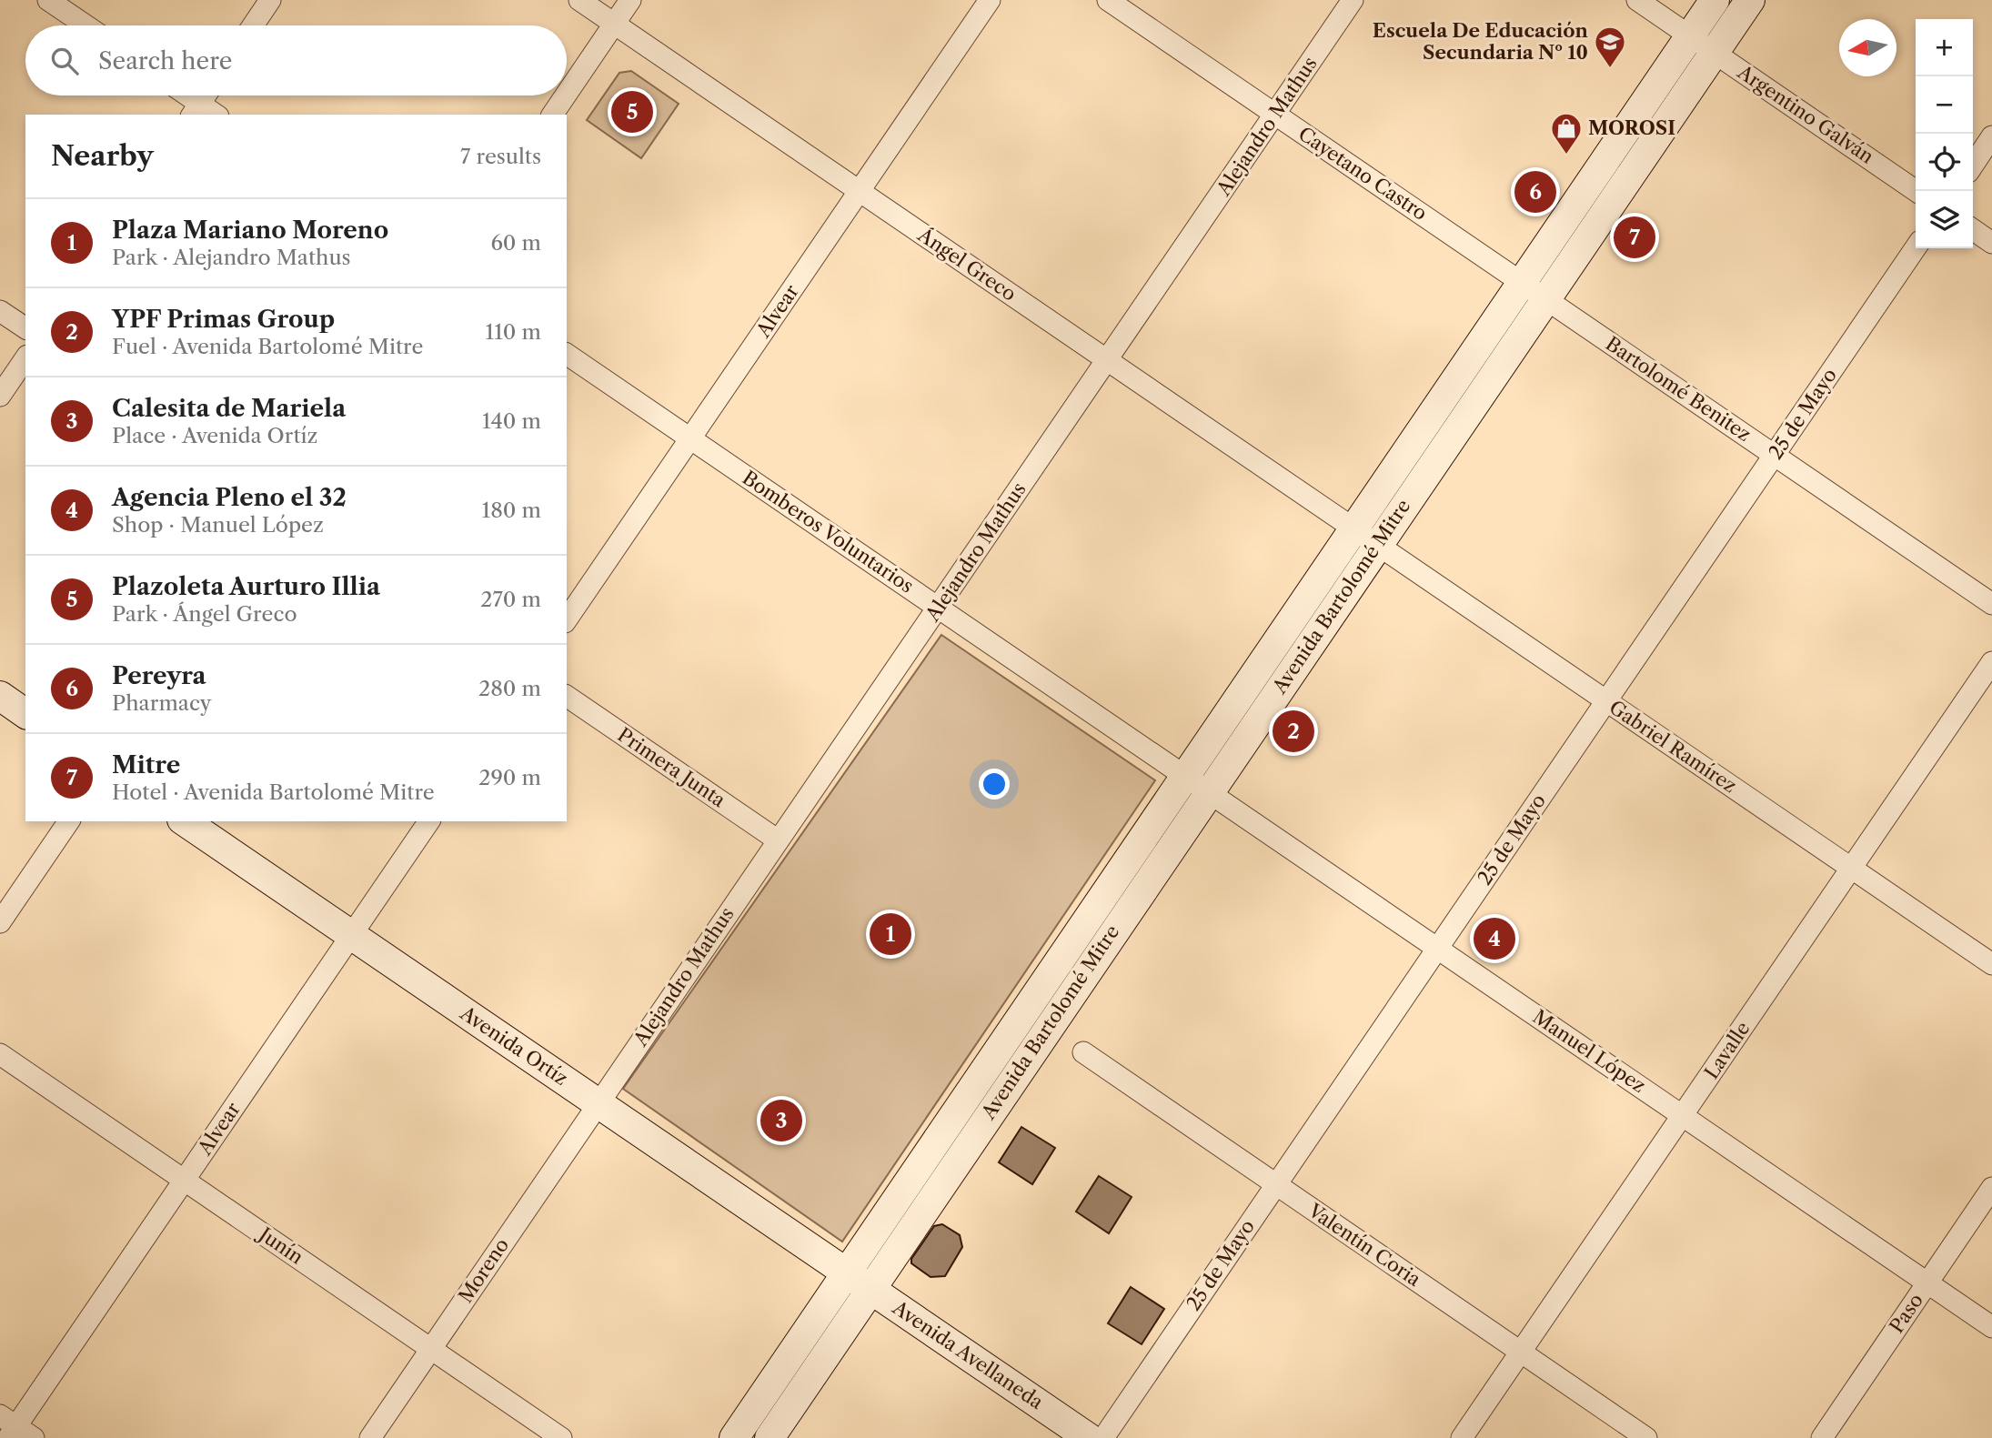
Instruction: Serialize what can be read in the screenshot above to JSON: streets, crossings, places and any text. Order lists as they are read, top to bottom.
{
  "streets": {
    "main road": ["Avenida Bartolomé Mitre", "Avenida Ortíz", "Avenida Avellaneda"],
    "street": [
      "Argentino Galván",
      "Alejandro Mathus",
      "Cayetano Castro",
      "Ángel Greco",
      "Alvear",
      "Bartolomé Benitez",
      "25 de Mayo",
      "Bomberos Voluntarios",
      "Gabriel Ramírez",
      "Primera Junta",
      "Lavalle",
      "Manuel López",
      "Valentín Coria",
      "Junín",
      "Moreno",
      "Paso"
    ]
  },
  "crossings": [
    ["Argentino Galván", "Avenida Bartolomé Mitre"],
    ["Alejandro Mathus", "Cayetano Castro"],
    ["Alejandro Mathus", "Ángel Greco"],
    ["Alejandro Mathus", "Bomberos Voluntarios"],
    ["Alejandro Mathus", "Primera Junta"],
    ["Alejandro Mathus", "Avenida Ortíz"],
    ["Alejandro Mathus", "Moreno"],
    ["Cayetano Castro", "Bartolomé Benitez"],
    ["Cayetano Castro", "Avenida Bartolomé Mitre"],
    ["Ángel Greco", "Alvear"],
    ["Ángel Greco", "Avenida Bartolomé Mitre"],
    ["Ángel Greco", "Gabriel Ramírez"],
    ["Alvear", "Bomberos Voluntarios"],
    ["Alvear", "Avenida Ortíz"],
    ["Alvear", "Junín"],
    ["Bartolomé Benitez", "25 de Mayo"],
    ["Bartolomé Benitez", "Avenida Bartolomé Mitre"],
    ["25 de Mayo", "Gabriel Ramírez"],
    ["25 de Mayo", "Manuel López"],
    ["25 de Mayo", "Valentín Coria"],
    ["Bomberos Voluntarios", "Avenida Bartolomé Mitre"],
    ["Bomberos Voluntarios", "Manuel López"],
    ["Avenida Bartolomé Mitre", "Gabriel Ramírez"],
    ["Avenida Bartolomé Mitre", "Avenida Ortíz"],
    ["Avenida Bartolomé Mitre", "Manuel López"],
    ["Avenida Bartolomé Mitre", "Avenida Avellaneda"],
    ["Gabriel Ramírez", "Lavalle"],
    ["Avenida Ortíz", "Moreno"],
    ["Avenida Ortíz", "Avenida Avellaneda"],
    ["Lavalle", "Manuel López"],
    ["Lavalle", "Valentín Coria"],
    ["Manuel López", "Paso"],
    ["Junín", "Moreno"]
  ],
  "places": {
    "school or university": ["Escuela De Educación Secundaria Nº 10"],
    "shop": ["MOROSI"]
  },
  "north": "left",
  "page": {
    "map_buttons": ["+", "−"],
    "search": "Search here",
    "pins": [
      "5",
      "6",
      "7",
      "2",
      "1",
      "4",
      "3"
    ],
    "heading": ["Nearby", "7 results"],
    "list": [
      {
        "mark": "1",
        "name": "Plaza Mariano Moreno",
        "note": "Park · Alejandro Mathus",
        "value": "60 m"
      },
      {
        "mark": "2",
        "name": "YPF Primas Group",
        "note": "Fuel · Avenida Bartolomé Mitre",
        "value": "110 m"
      },
      {
        "mark": "3",
        "name": "Calesita de Mariela",
        "note": "Place · Avenida Ortíz",
        "value": "140 m"
      },
      {
        "mark": "4",
        "name": "Agencia Pleno el 32",
        "note": "Shop · Manuel López",
        "value": "180 m"
      },
      {
        "mark": "5",
        "name": "Plazoleta Aurturo Illia",
        "note": "Park · Ángel Greco",
        "value": "270 m"
      },
      {
        "mark": "6",
        "name": "Pereyra",
        "note": "Pharmacy",
        "value": "280 m"
      },
      {
        "mark": "7",
        "name": "Mitre",
        "note": "Hotel · Avenida Bartolomé Mitre",
        "value": "290 m"
      }
    ]
  }
}
